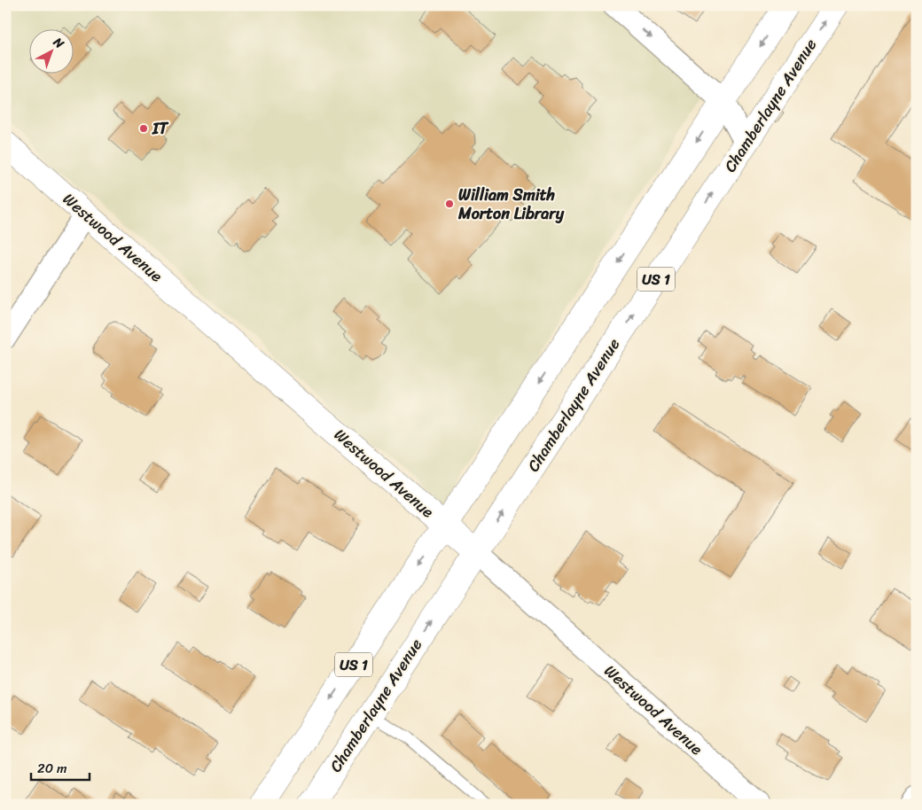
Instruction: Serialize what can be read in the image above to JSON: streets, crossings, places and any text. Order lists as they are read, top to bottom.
{
  "streets": {
    "main road": ["Chamberlayne Avenue", "Westwood Avenue", "US 1"]
  },
  "crossings": [
    ["Chamberlayne Avenue", "Westwood Avenue"],
    ["Westwood Avenue", "US 1"]
  ],
  "places": ["IT", "William Smith Morton Library"],
  "scale_bar": "20 m",
  "north": "top right"
}
